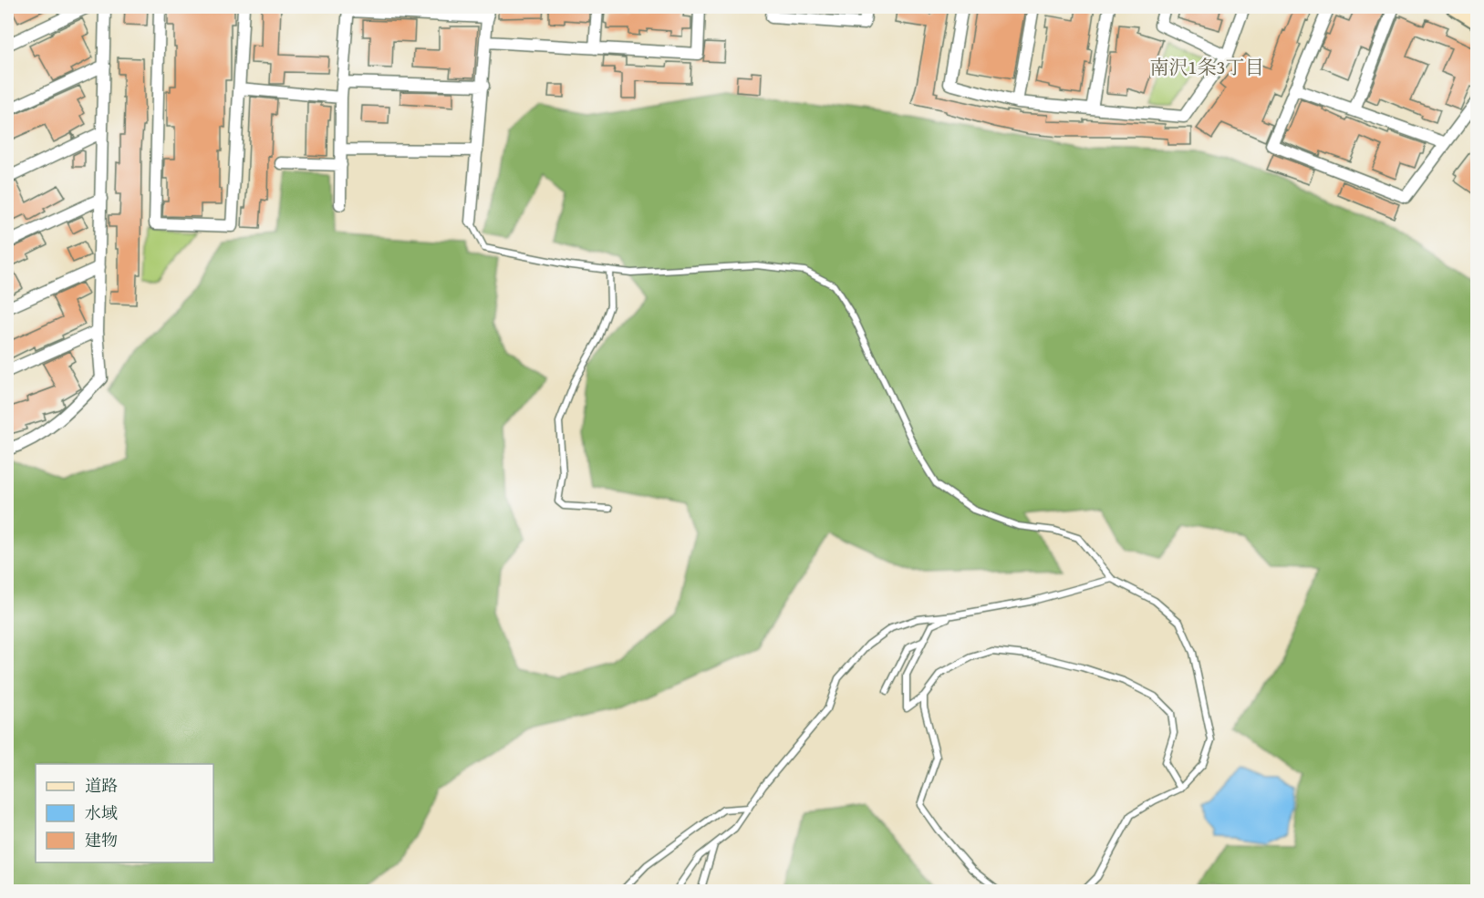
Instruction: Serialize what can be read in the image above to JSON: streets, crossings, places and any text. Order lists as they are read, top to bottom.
{
  "districts": ["南沢1条3丁目"],
  "legend": ["道路", "水域", "建物"]
}
